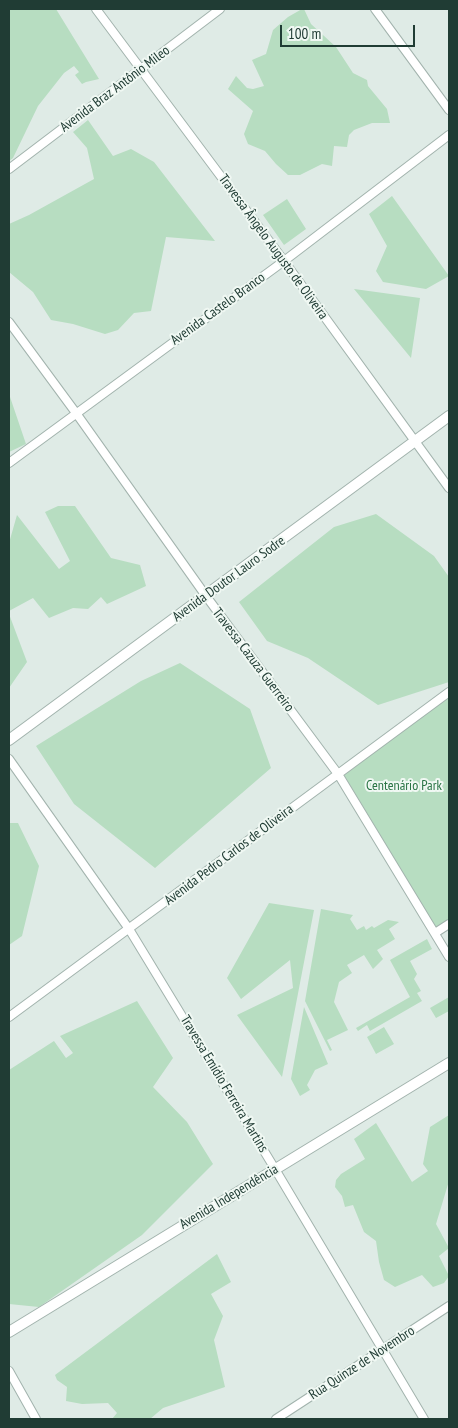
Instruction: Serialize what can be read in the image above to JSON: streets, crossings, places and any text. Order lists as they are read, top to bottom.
{
  "streets": {
    "street": [
      "Avenida Braz Antônio Mileo",
      "Travessa Ângelo Augusto de Oliveira",
      "Avenida Castelo Branco",
      "Avenida Doutor Lauro Sodre",
      "Travessa Cazuza Guerreiro",
      "Avenida Pedro Carlos de Oliveira",
      "Travessa Emídio Ferreira Martins",
      "Avenida Independência",
      "Rua Quinze de Novembro"
    ]
  },
  "crossings": [
    ["Avenida Braz Antônio Mileo", "Travessa Ângelo Augusto de Oliveira"],
    ["Travessa Ângelo Augusto de Oliveira", "Avenida Castelo Branco"],
    ["Travessa Ângelo Augusto de Oliveira", "Avenida Doutor Lauro Sodre"],
    ["Avenida Castelo Branco", "Travessa Cazuza Guerreiro"],
    ["Avenida Doutor Lauro Sodre", "Travessa Cazuza Guerreiro"],
    ["Travessa Cazuza Guerreiro", "Avenida Pedro Carlos de Oliveira"],
    ["Avenida Pedro Carlos de Oliveira", "Travessa Emídio Ferreira Martins"],
    ["Travessa Emídio Ferreira Martins", "Avenida Independência"],
    ["Travessa Emídio Ferreira Martins", "Rua Quinze de Novembro"]
  ],
  "parks": ["Centenário Park"],
  "scale_bar": "100 m"
}
